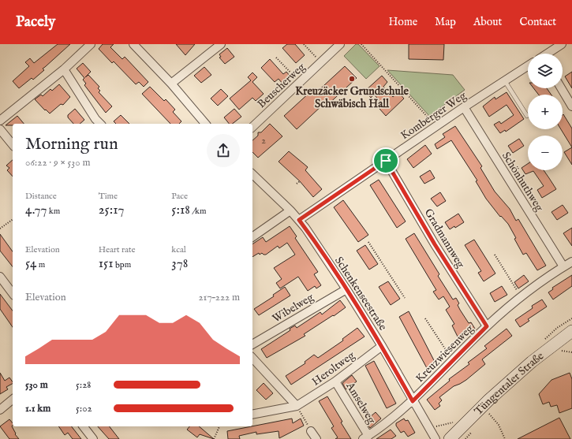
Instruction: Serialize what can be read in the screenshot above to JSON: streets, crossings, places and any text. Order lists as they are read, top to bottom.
{
  "streets": {
    "street": [
      "Beuscherweg",
      "Komberger Weg",
      "Schönhuthweg",
      "Gradmannweg",
      "Schenkenseestraße",
      "Wibelweg",
      "Kreuzwiesenweg",
      "Heroltweg",
      "Tüngentaler Straße",
      "Amselweg"
    ]
  },
  "crossings": [
    ["Komberger Weg", "Schönhuthweg"],
    ["Komberger Weg", "Gradmannweg"],
    ["Komberger Weg", "Schenkenseestraße"],
    ["Schönhuthweg", "Kreuzwiesenweg"],
    ["Gradmannweg", "Kreuzwiesenweg"],
    ["Schenkenseestraße", "Wibelweg"],
    ["Schenkenseestraße", "Kreuzwiesenweg"],
    ["Schenkenseestraße", "Heroltweg"],
    ["Kreuzwiesenweg", "Amselweg"],
    ["Heroltweg", "Amselweg"]
  ],
  "places": ["Kreuzäcker Grundschule Schwäbisch Hall"],
  "house_numbers": ["2"],
  "page": {
    "header": "Pacely",
    "nav": [
      "Home",
      "Map",
      "About",
      "Contact"
    ],
    "map_buttons": ["+", "−"],
    "heading": ["Morning run", "06:22 · 9 × 530 m"],
    "stats": [
      ["Distance", "4.77 km"],
      ["Time", "25:17"],
      ["Pace", "5:18 /km"],
      ["Elevation", "54 m"],
      ["Heart rate", "151 bpm"],
      ["kcal", "378"]
    ],
    "chart": ["Elevation", "217–222 m"],
    "list": [
      {
        "name": "530 m",
        "note": "5:28"
      },
      {
        "name": "1.1 km",
        "note": "5:02"
      }
    ]
  }
}
